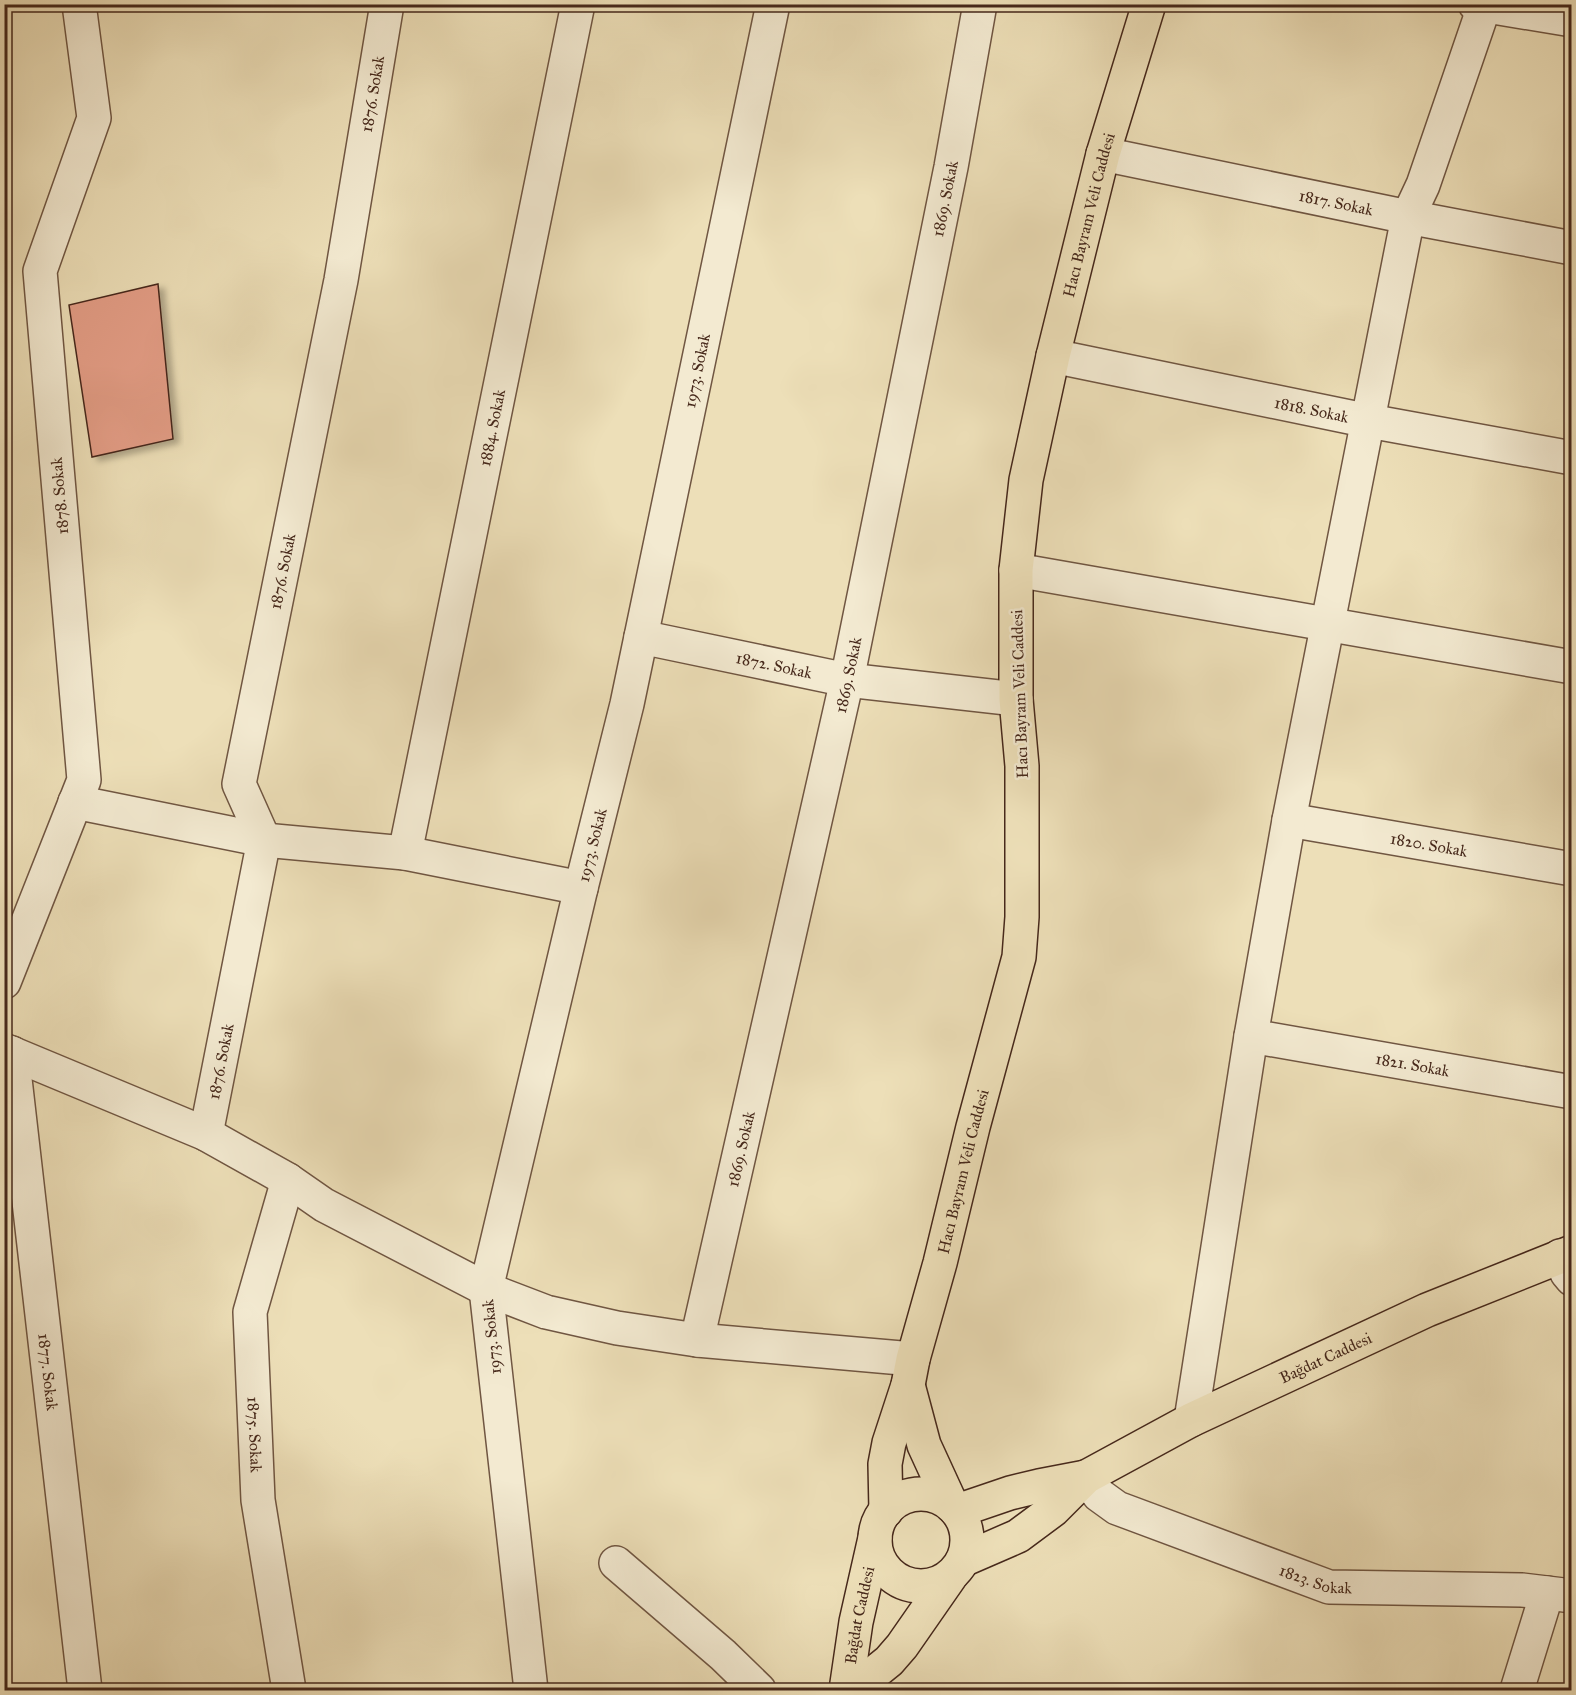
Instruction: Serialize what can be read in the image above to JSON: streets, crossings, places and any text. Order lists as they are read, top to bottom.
{
  "streets": {
    "main road": ["Hacı Bayram Veli Caddesi", "Bağdat Caddesi"],
    "street": [
      "1876. Sokak",
      "1869. Sokak",
      "1817. Sokak",
      "1973. Sokak",
      "1818. Sokak",
      "1884. Sokak",
      "1878. Sokak",
      "1872. Sokak",
      "1820. Sokak",
      "1821. Sokak",
      "1877. Sokak",
      "1875. Sokak",
      "1823. Sokak"
    ]
  },
  "crossings": [
    ["1869. Sokak", "1872. Sokak"],
    ["1817. Sokak", "Hacı Bayram Veli Caddesi"],
    ["Hacı Bayram Veli Caddesi", "1818. Sokak"],
    ["Hacı Bayram Veli Caddesi", "1872. Sokak"],
    ["Hacı Bayram Veli Caddesi", "Bağdat Caddesi"],
    ["1973. Sokak", "1872. Sokak"],
    ["Bağdat Caddesi", "1823. Sokak"]
  ]
}
